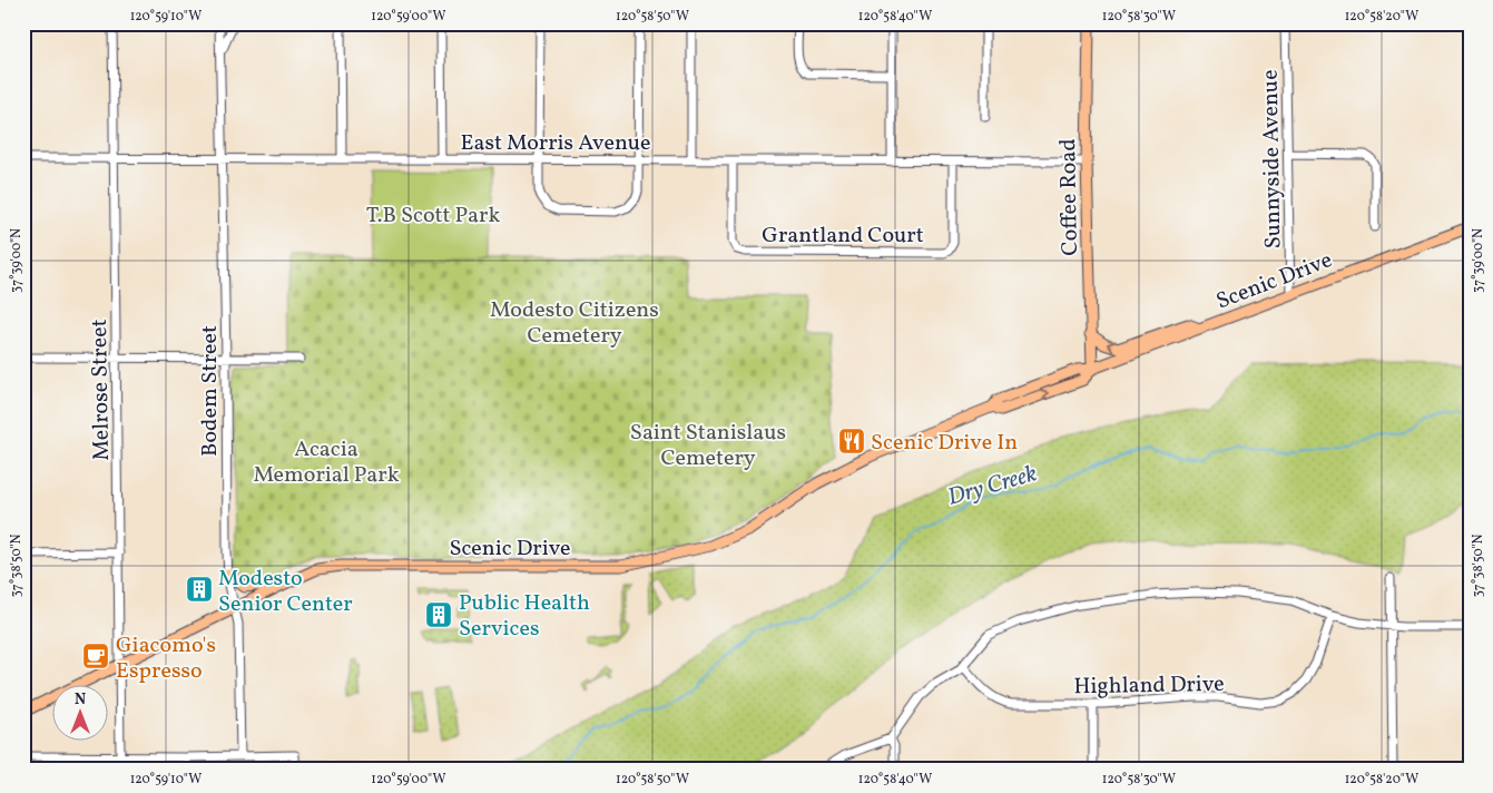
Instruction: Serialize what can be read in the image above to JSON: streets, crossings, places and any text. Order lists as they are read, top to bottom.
{
  "streets": {
    "main road": ["Coffee Road", "Scenic Drive"],
    "street": [
      "East Morris Avenue",
      "Sunnyside Avenue",
      "Grantland Court",
      "Melrose Street",
      "Bodem Street",
      "Highland Drive"
    ]
  },
  "crossings": [
    ["East Morris Avenue", "Coffee Road"],
    ["East Morris Avenue", "Grantland Court"],
    ["East Morris Avenue", "Melrose Street"],
    ["East Morris Avenue", "Bodem Street"],
    ["Sunnyside Avenue", "Scenic Drive"],
    ["Coffee Road", "Scenic Drive"],
    ["Scenic Drive", "Melrose Street"],
    ["Scenic Drive", "Bodem Street"]
  ],
  "water": ["Dry Creek"],
  "parks": [
    "T.B Scott Park",
    "Modesto Citizens Cemetery",
    "Saint Stanislaus Cemetery",
    "Acacia Memorial Park"
  ],
  "places": {
    "restaurant": ["Scenic Drive In"],
    "building": ["Modesto Senior Center", "Public Health Services"],
    "cafe": ["Giacomo's Espresso"]
  },
  "north": "top",
  "coordinates": [
    "120°59'10\"W",
    "120°59'00\"W",
    "120°58'50\"W",
    "120°58'40\"W",
    "120°58'30\"W",
    "120°58'20\"W",
    "37°39'00\"N",
    "37°38'50\"N"
  ]
}
